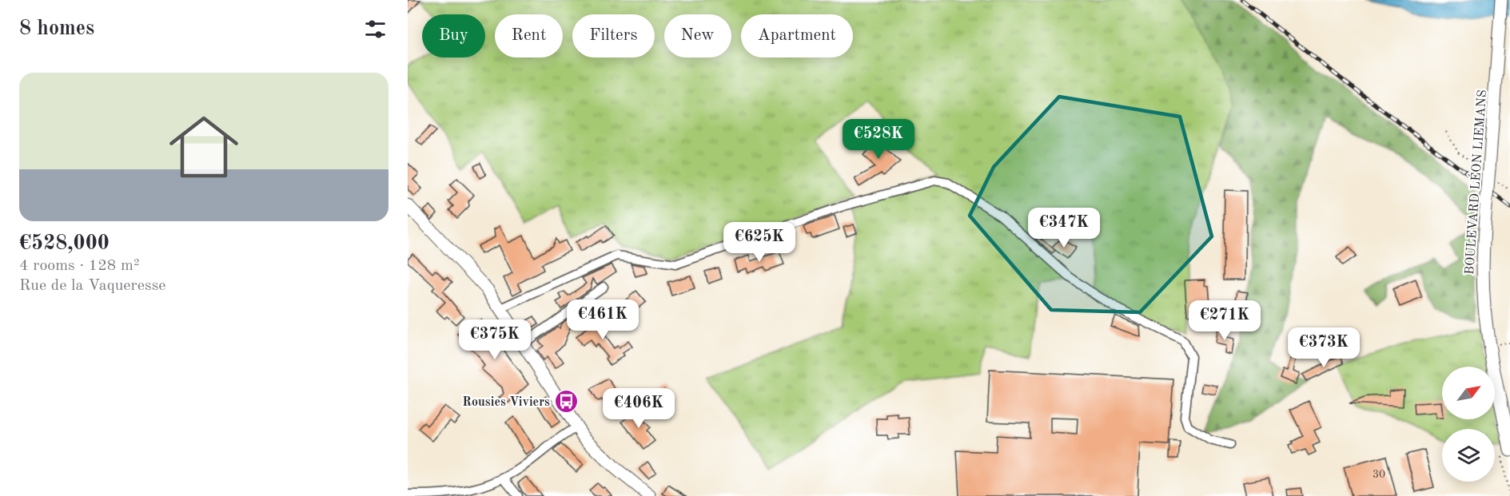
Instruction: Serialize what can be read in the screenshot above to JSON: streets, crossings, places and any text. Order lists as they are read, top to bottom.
{
  "streets": {
    "main road": ["BOULEVARD LÉON LIEMANS"]
  },
  "places": {
    "bus stop": ["Rousies Viviers"]
  },
  "house_numbers": ["30"],
  "north": "top right",
  "page": {
    "heading": "8 homes",
    "chip": [
      "Buy",
      "Rent",
      "Filters",
      "New",
      "Apartment"
    ],
    "list": [
      {
        "name": "€528,000",
        "note": "4 rooms · 128 m² · Rue de la Vaqueresse"
      }
    ],
    "price": [
      "€528K",
      "€347K",
      "€625K",
      "€461K",
      "€271K",
      "€375K",
      "€373K",
      "€406K"
    ]
  }
}
